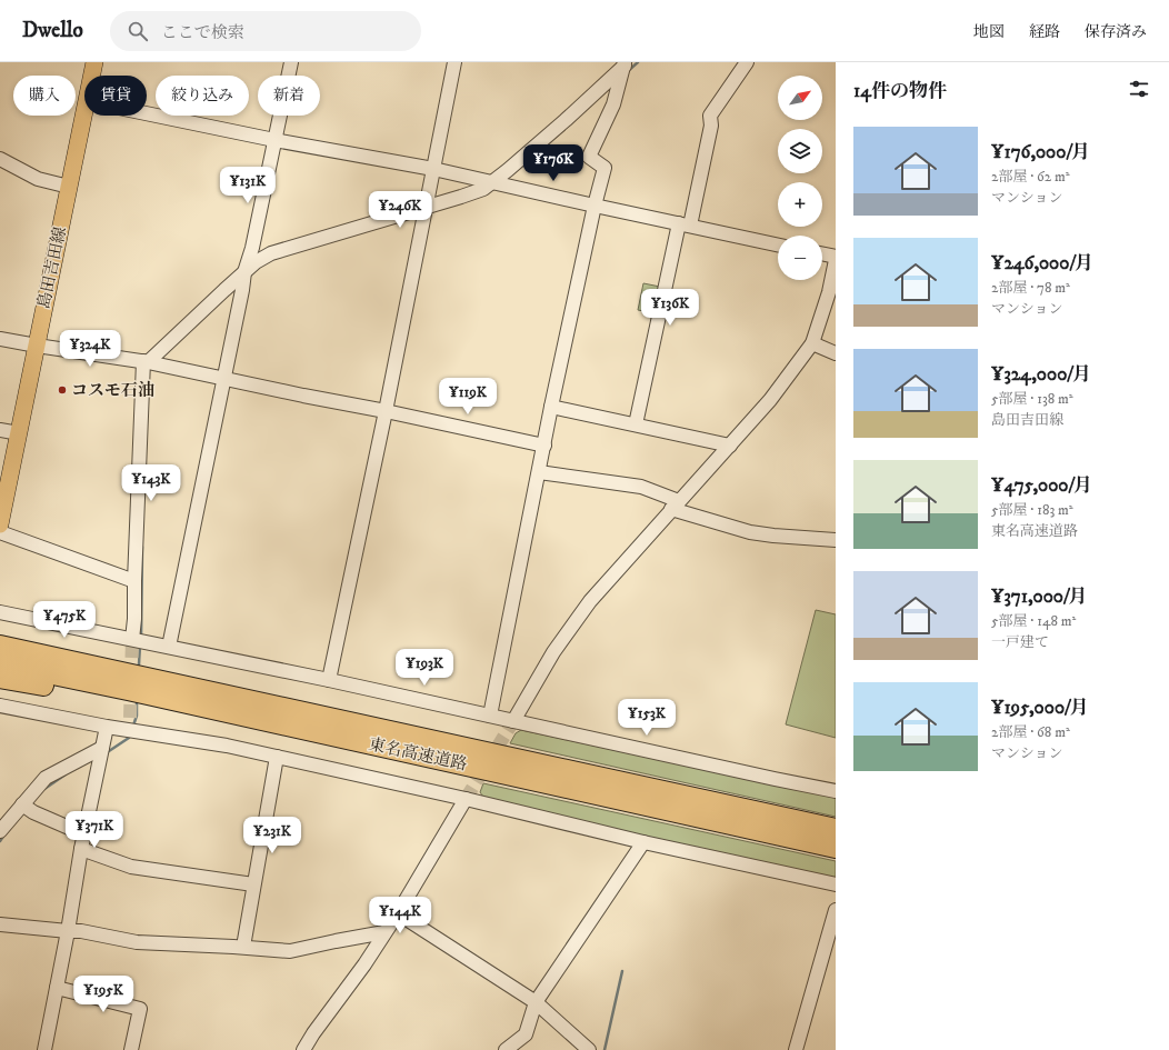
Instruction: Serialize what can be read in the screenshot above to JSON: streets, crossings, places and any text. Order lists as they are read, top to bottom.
{
  "streets": {
    "highway": ["東名高速道路"],
    "main road": ["島田吉田線"]
  },
  "places": ["コスモ石油"],
  "north": "top right",
  "page": {
    "header": "Dwello",
    "search": "ここで検索",
    "nav": ["地図", "経路", "保存済み"],
    "heading": "14件の物件",
    "map_buttons": ["+", "−"],
    "chip": [
      "購入",
      "賃貸",
      "絞り込み",
      "新着"
    ],
    "list": [
      {
        "name": "¥176,000/月",
        "note": "2部屋 · 62 m² · マンション"
      },
      {
        "name": "¥246,000/月",
        "note": "2部屋 · 78 m² · マンション"
      },
      {
        "name": "¥324,000/月",
        "note": "5部屋 · 138 m² · 島田吉田線"
      },
      {
        "name": "¥475,000/月",
        "note": "5部屋 · 183 m² · 東名高速道路"
      },
      {
        "name": "¥371,000/月",
        "note": "5部屋 · 148 m² · 一戸建て"
      },
      {
        "name": "¥195,000/月",
        "note": "2部屋 · 68 m² · マンション"
      }
    ],
    "price": [
      "¥176K",
      "¥131K",
      "¥246K",
      "¥136K",
      "¥324K",
      "¥119K",
      "¥143K",
      "¥475K",
      "¥193K",
      "¥153K",
      "¥371K",
      "¥231K",
      "¥144K",
      "¥195K"
    ]
  }
}
